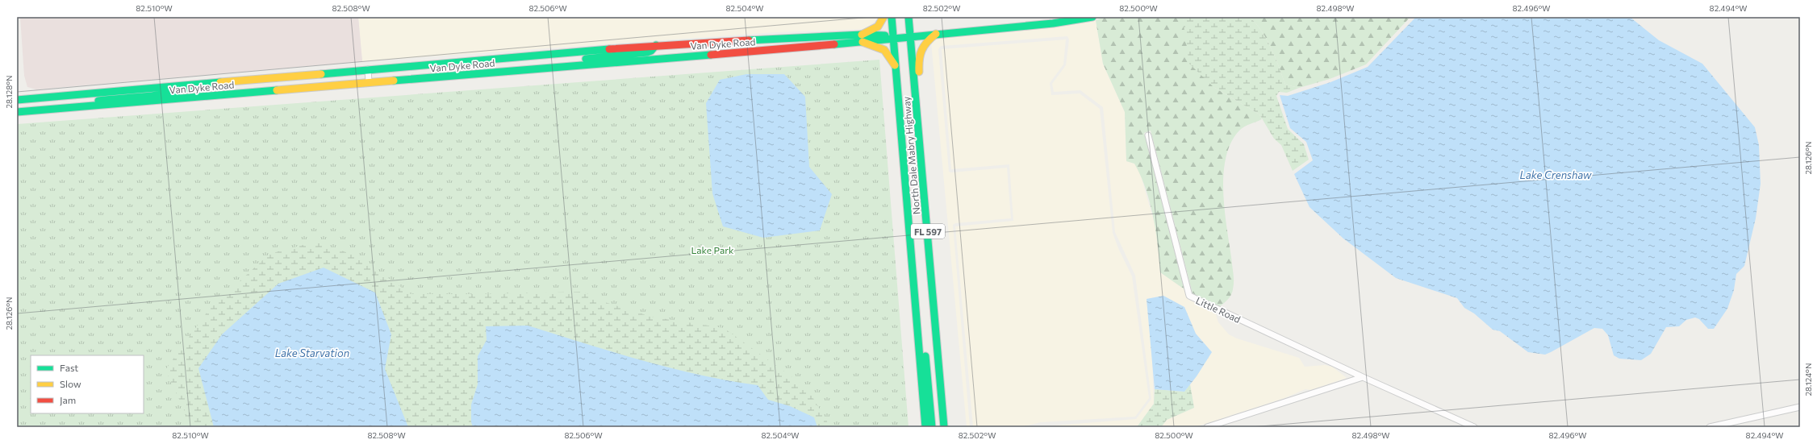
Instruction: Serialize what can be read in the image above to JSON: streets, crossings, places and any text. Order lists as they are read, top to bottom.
{
  "streets": {
    "main road": ["Van Dyke Road", "North Dale Mabry Highway", "FL 597"],
    "street": ["Little Road"]
  },
  "crossings": [
    ["Van Dyke Road", "North Dale Mabry Highway"]
  ],
  "water": ["Lake Crenshaw", "Lake Starvation"],
  "parks": ["Lake Park"],
  "legend": ["Fast", "Slow", "Jam"],
  "coordinates": [
    "82.510°W",
    "82.508°W",
    "82.506°W",
    "82.504°W",
    "82.502°W",
    "82.500°W",
    "82.498°W",
    "82.496°W",
    "82.494°W",
    "28.128°N",
    "28.126°N",
    "28.124°N"
  ]
}
